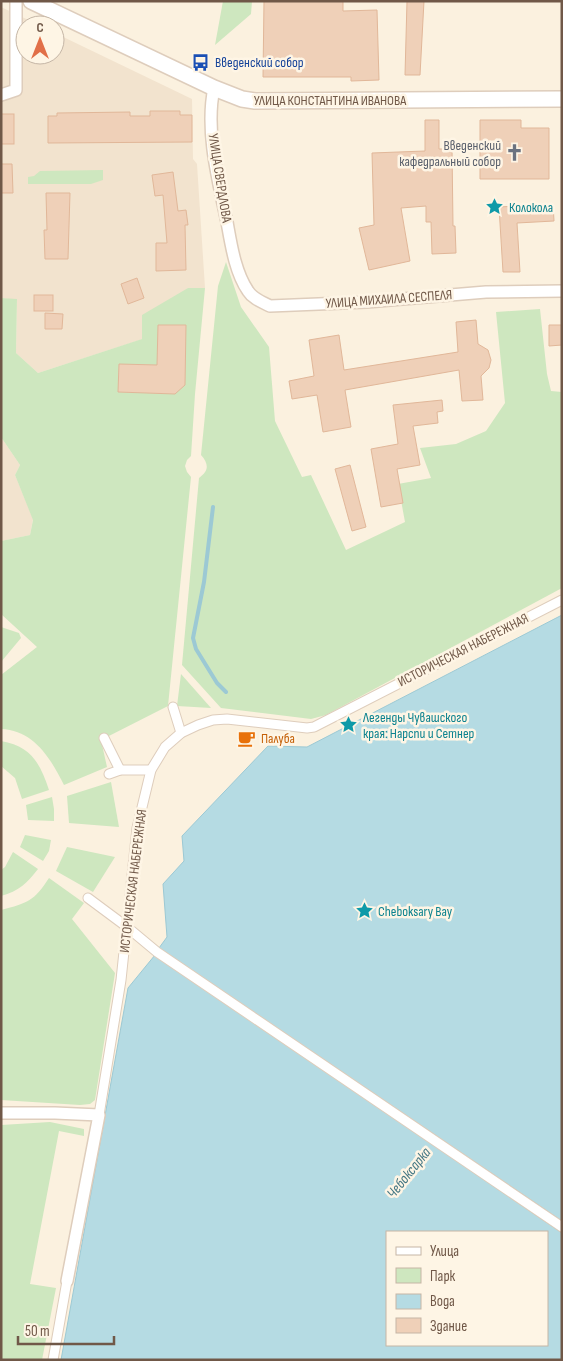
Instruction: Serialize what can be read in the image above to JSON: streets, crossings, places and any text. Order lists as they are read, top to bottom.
{
  "streets": {
    "street": [
      "УЛИЦА КОНСТАНТИНА ИВАНОВА",
      "УЛИЦА СВЕРДЛОВА",
      "УЛИЦА МИХАИЛА СЕСПЕЛЯ",
      "ИСТОРИЧЕСКАЯ НАБЕРЕЖНАЯ"
    ]
  },
  "crossings": [
    ["УЛИЦА КОНСТАНТИНА ИВАНОВА", "УЛИЦА СВЕРДЛОВА"],
    ["УЛИЦА СВЕРДЛОВА", "УЛИЦА МИХАИЛА СЕСПЕЛЯ"]
  ],
  "water": ["Чебоксарка"],
  "places": {
    "bus stop": ["Введенский собор"],
    "church": ["Введенский кафедральный собор"],
    "place": ["Колокола", "Легенды Чувашского края: Нарспи и Сетнер", "Cheboksary Bay"],
    "cafe": ["Палуба"]
  },
  "legend": [
    "Улица",
    "Парк",
    "Вода",
    "Здание"
  ],
  "scale_bar": "50 m",
  "north": "top"
}
